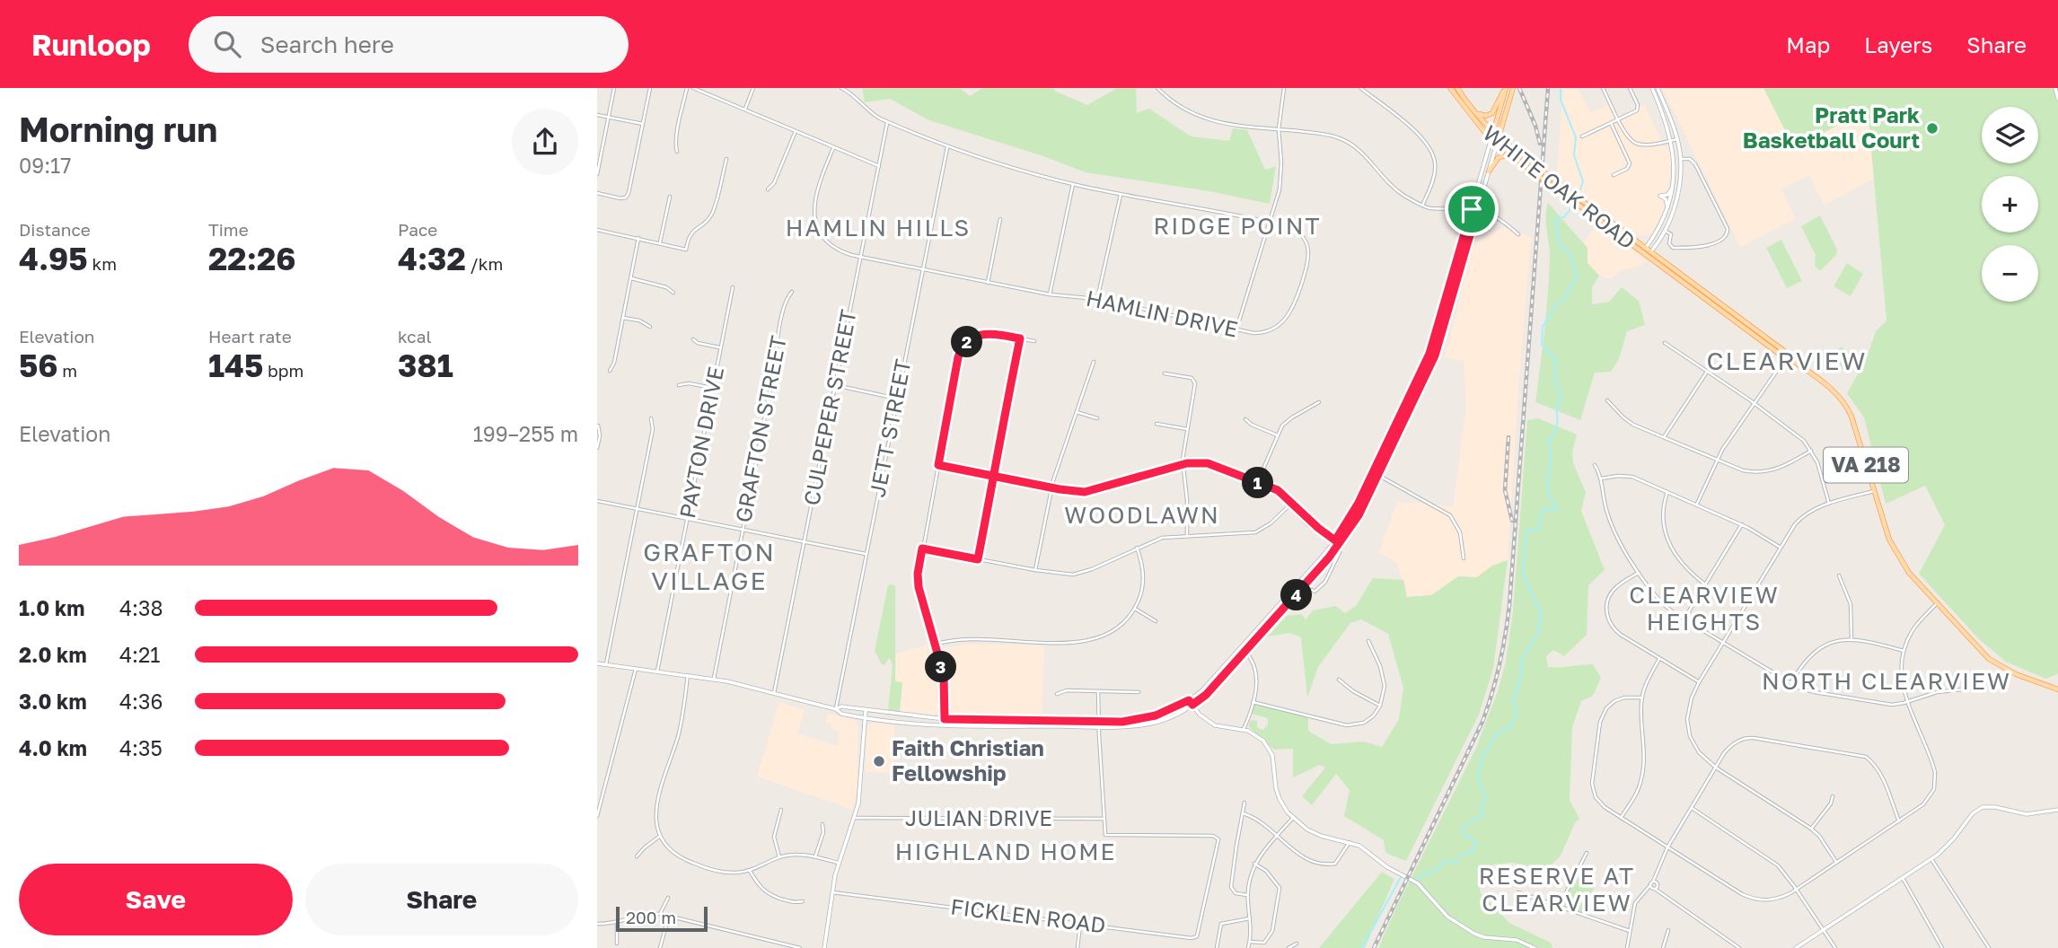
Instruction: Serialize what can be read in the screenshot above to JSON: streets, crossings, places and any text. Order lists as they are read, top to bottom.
{
  "streets": {
    "main road": ["WHITE OAK ROAD", "VA 218"],
    "street": [
      "HAMLIN DRIVE",
      "CULPEPER STREET",
      "JETT STREET",
      "GRAFTON STREET",
      "PAYTON DRIVE",
      "JULIAN DRIVE",
      "FICKLEN ROAD"
    ]
  },
  "crossings": [
    ["WHITE OAK ROAD", "VA 218"],
    ["HAMLIN DRIVE", "CULPEPER STREET"],
    ["HAMLIN DRIVE", "JETT STREET"],
    ["JULIAN DRIVE", "FICKLEN ROAD"]
  ],
  "districts": [
    "RIDGE POINT",
    "HAMLIN HILLS",
    "CLEARVIEW",
    "WOODLAWN",
    "GRAFTON VILLAGE",
    "CLEARVIEW HEIGHTS",
    "NORTH CLEARVIEW",
    "HIGHLAND HOME",
    "RESERVE AT CLEARVIEW"
  ],
  "places": ["Pratt Park Basketball Court", "Faith Christian Fellowship"],
  "scale_bar": "200 m",
  "page": {
    "header": "Runloop",
    "search": "Search here",
    "nav": ["Map", "Layers", "Share"],
    "heading": ["Morning run", "09:17"],
    "map_buttons": ["+", "−"],
    "stats": [
      ["Distance", "4.95 km"],
      ["Time", "22:26"],
      ["Pace", "4:32 /km"],
      ["Elevation", "56 m"],
      ["Heart rate", "145 bpm"],
      ["kcal", "381"]
    ],
    "pins": [
      "2",
      "1",
      "4",
      "3"
    ],
    "chart": ["Elevation", "199–255 m"],
    "list": [
      {
        "name": "1.0 km",
        "note": "4:38"
      },
      {
        "name": "2.0 km",
        "note": "4:21"
      },
      {
        "name": "3.0 km",
        "note": "4:36"
      },
      {
        "name": "4.0 km",
        "note": "4:35"
      }
    ],
    "buttons": ["Save", "Share"],
    "scale": "200 m"
  }
}
